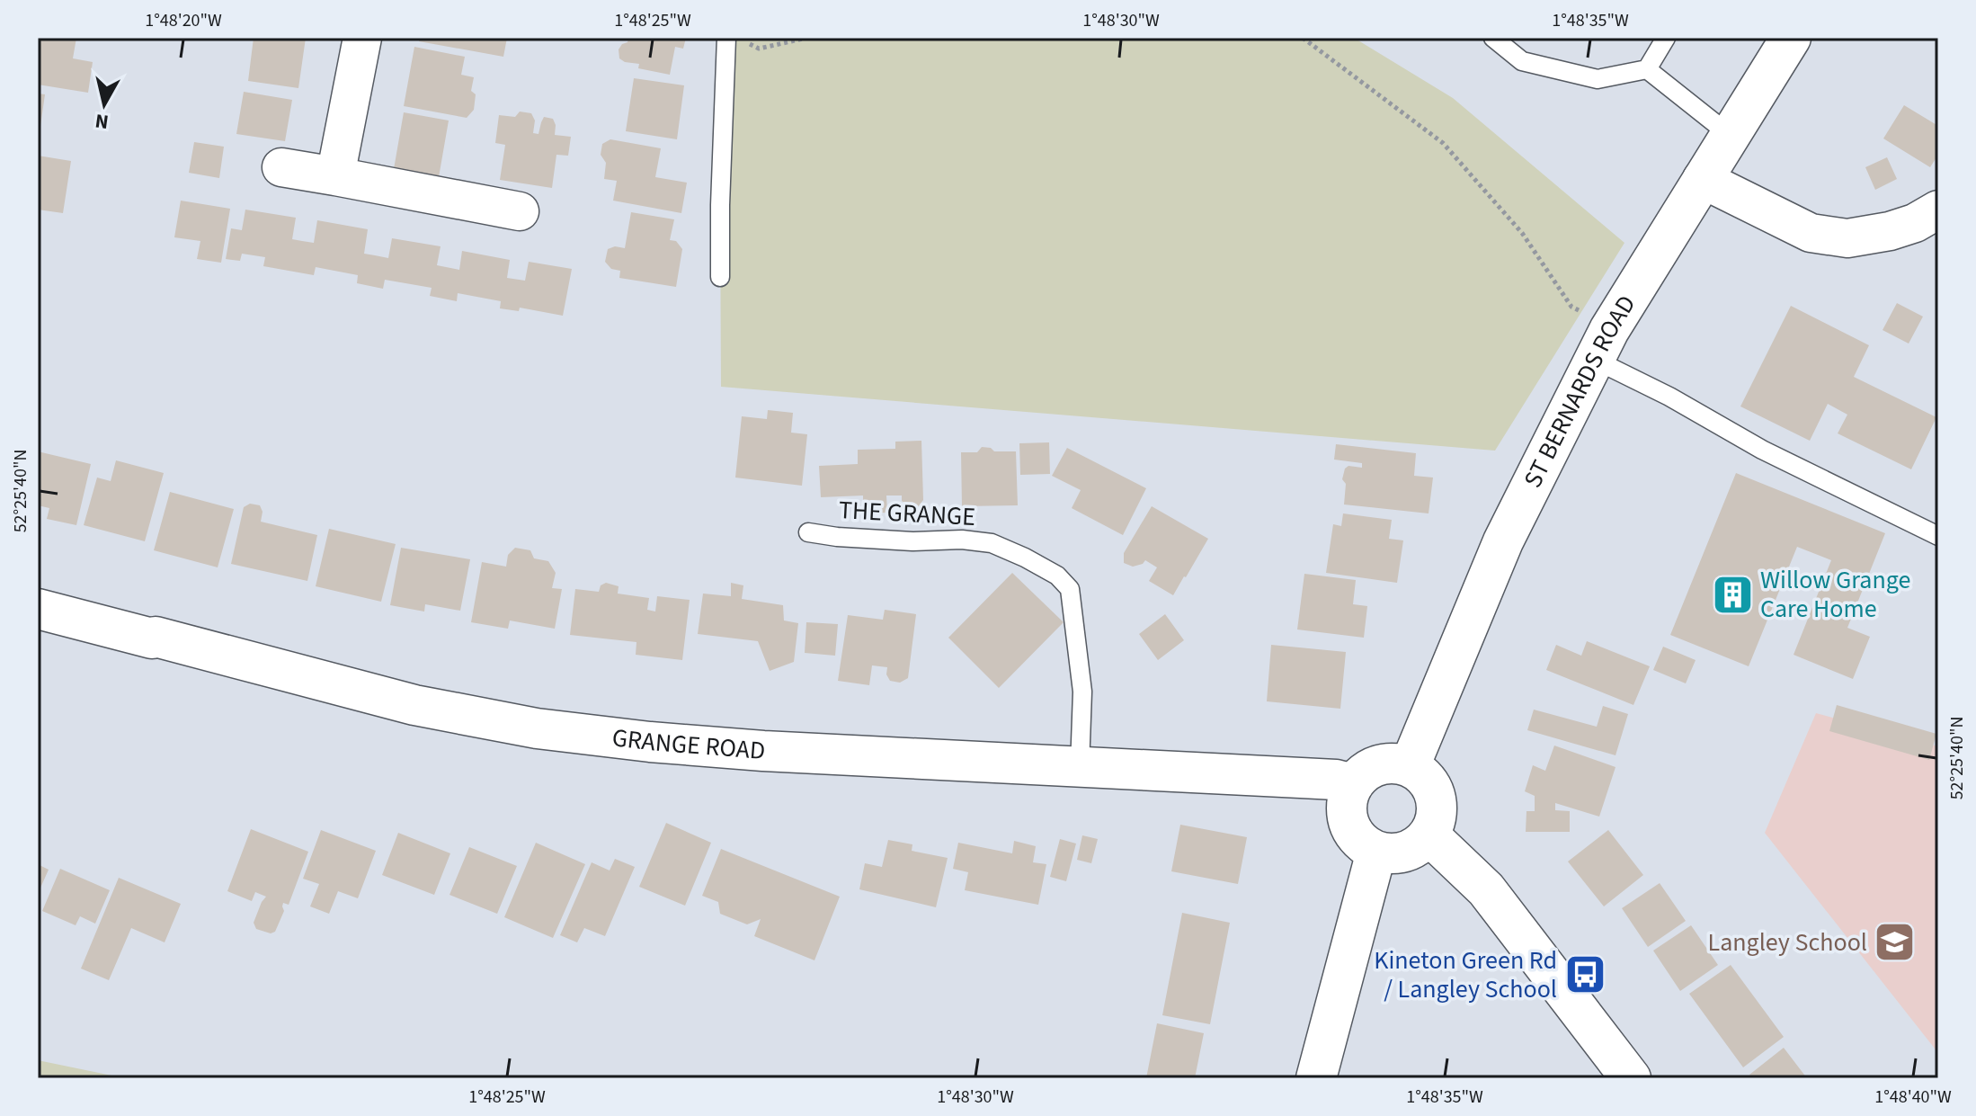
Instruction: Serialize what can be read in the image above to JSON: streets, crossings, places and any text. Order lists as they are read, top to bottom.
{
  "streets": {
    "street": ["ST BERNARDS ROAD", "GRANGE ROAD"],
    "lane": ["THE GRANGE"]
  },
  "crossings": [
    ["ST BERNARDS ROAD", "GRANGE ROAD"],
    ["THE GRANGE", "GRANGE ROAD"]
  ],
  "places": {
    "building": ["Willow Grange Care Home"],
    "school or university": ["Langley School"],
    "bus stop": ["Kineton Green Rd / Langley School"]
  },
  "north": "bottom",
  "coordinates": [
    "1°48'20\"W",
    "1°48'25\"W",
    "1°48'30\"W",
    "1°48'35\"W",
    "52°25'40\"N",
    "1°48'40\"W"
  ]
}
